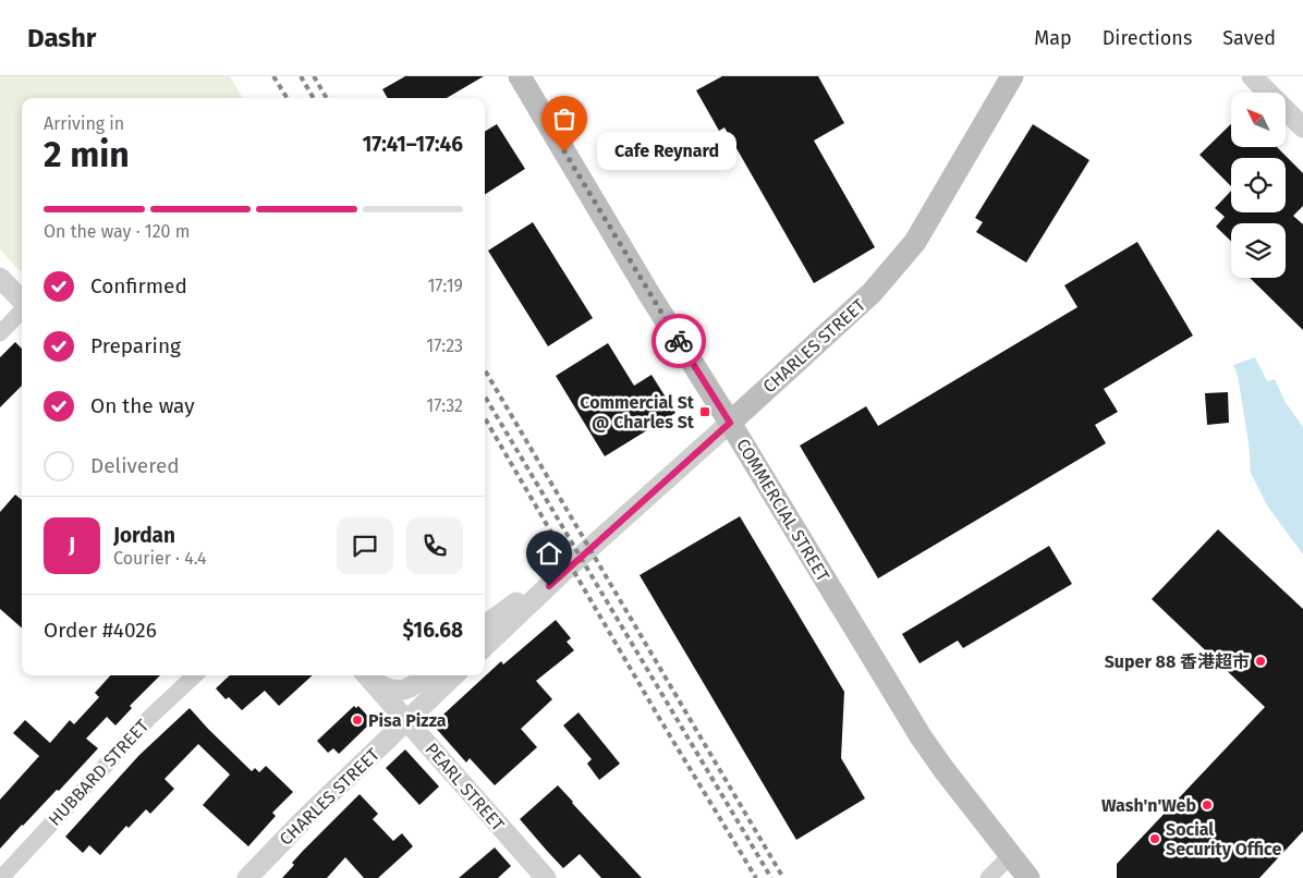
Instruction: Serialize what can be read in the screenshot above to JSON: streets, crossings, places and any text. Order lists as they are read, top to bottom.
{
  "streets": {
    "main road": ["CHARLES STREET", "COMMERCIAL STREET"],
    "street": ["HUBBARD STREET", "PEARL STREET"]
  },
  "crossings": [
    ["CHARLES STREET", "COMMERCIAL STREET"],
    ["CHARLES STREET", "PEARL STREET"]
  ],
  "places": {
    "other": [
      "Cafe Reynard",
      "Super 88 香港超市",
      "Pisa Pizza",
      "Wash'n'Web",
      "Social Security Office"
    ],
    "transit": ["Commercial St @ Charles St"]
  },
  "north": "top left",
  "page": {
    "header": "Dashr",
    "nav": ["Map", "Directions", "Saved"],
    "heading": ["2 min", "Arriving in", "17:41–17:46"],
    "panel": [
      "Jordan",
      "Courier · 4.4",
      "Order #4026",
      "$16.68"
    ],
    "bubble": "Cafe Reynard",
    "bar": "On the way · 120 m",
    "list": [
      ["Confirmed", "17:19"],
      ["Preparing", "17:23"],
      ["On the way", "17:32"],
      "Delivered"
    ],
    "round": "J"
  }
}
